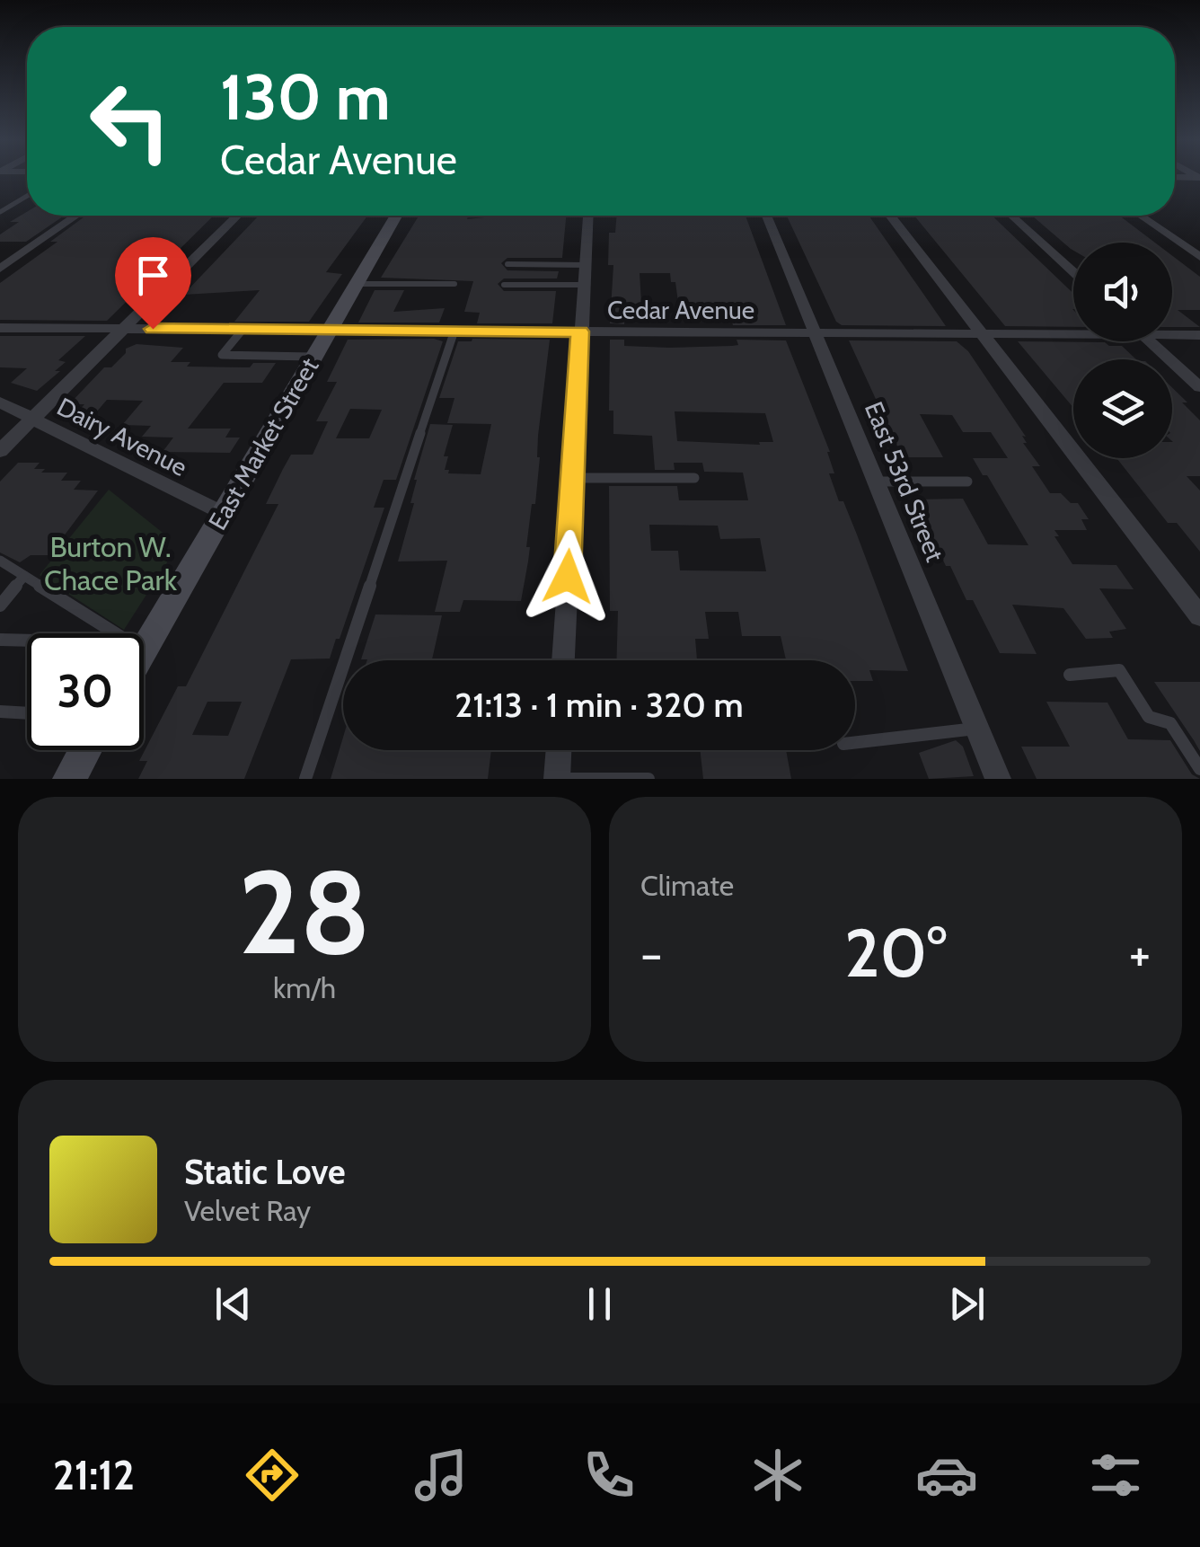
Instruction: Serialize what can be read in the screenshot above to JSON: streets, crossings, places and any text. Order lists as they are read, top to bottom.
{
  "streets": {
    "street": [
      "Cedar Avenue",
      "Dairy Avenue",
      "East Market Street",
      "East 53rd Street"
    ]
  },
  "crossings": [
    ["Cedar Avenue", "East Market Street"],
    ["Cedar Avenue", "East 53rd Street"],
    ["Dairy Avenue", "East Market Street"]
  ],
  "parks": ["Burton W. Chace Park"],
  "page": {
    "turn": ["130 m", "Cedar Avenue"],
    "limit": "30",
    "trip": "21:13 · 1 min · 320 m",
    "tile": [
      ["28", "km/h"],
      "Climate"
    ],
    "heat": ["−", "20°", "+"],
    "song": ["Static Love", "Velvet Ray"],
    "tabs": "21:12"
  }
}
